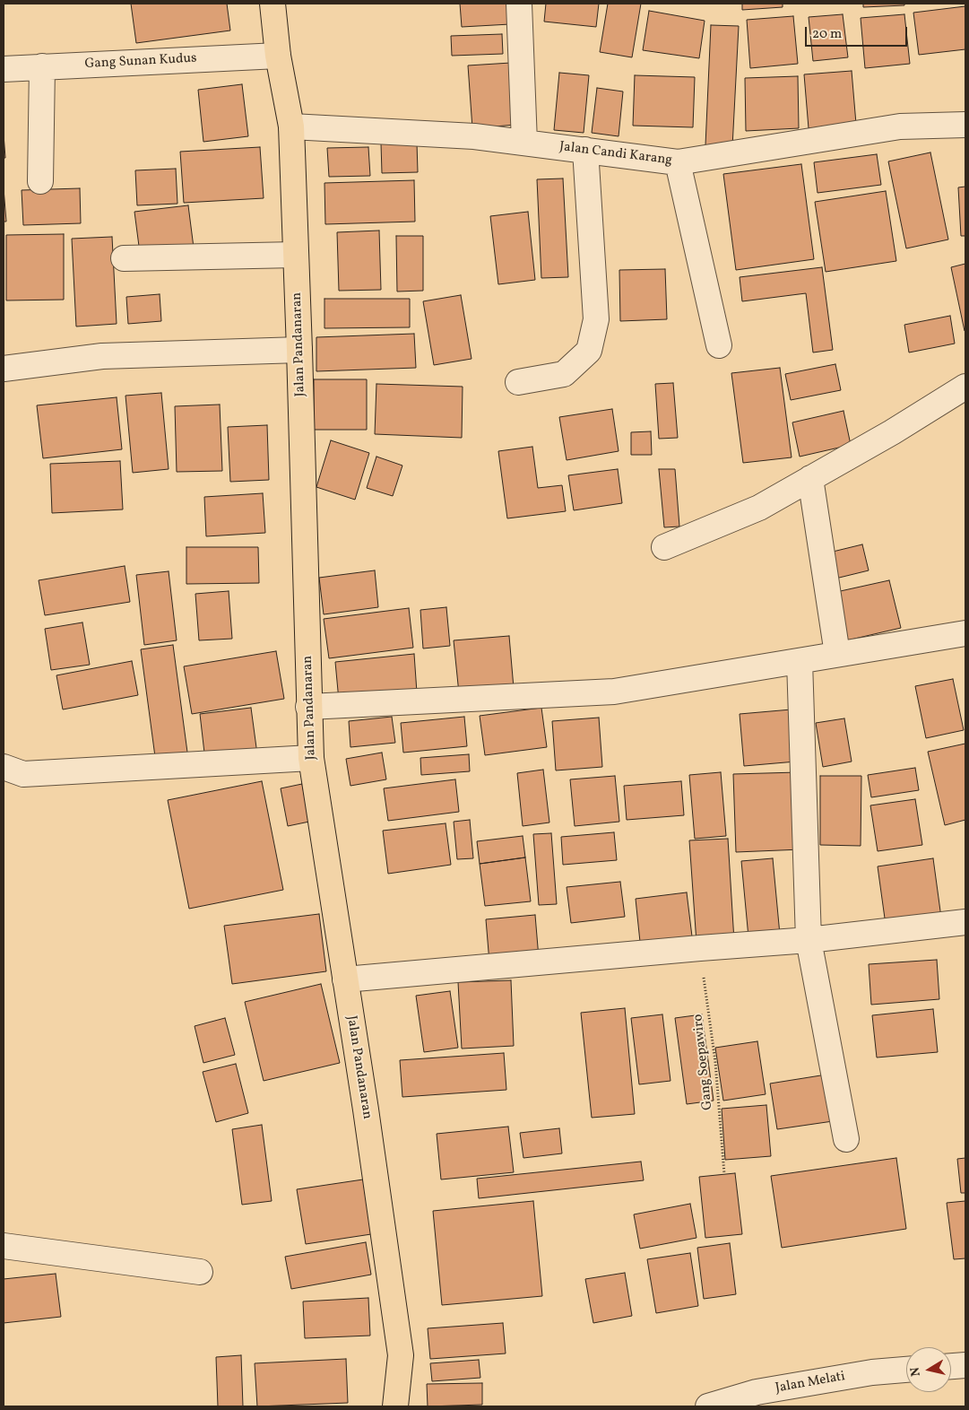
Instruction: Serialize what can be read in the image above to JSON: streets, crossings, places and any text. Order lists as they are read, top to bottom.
{
  "streets": {
    "main road": ["Jalan Pandanaran"],
    "street": ["Gang Sunan Kudus", "Jalan Candi Karang", "Jalan Melati"],
    "path": ["Gang Soepawiro"]
  },
  "crossings": [
    ["Gang Sunan Kudus", "Jalan Pandanaran"],
    ["Jalan Candi Karang", "Jalan Pandanaran"]
  ],
  "scale_bar": "20 m",
  "north": "left"
}
